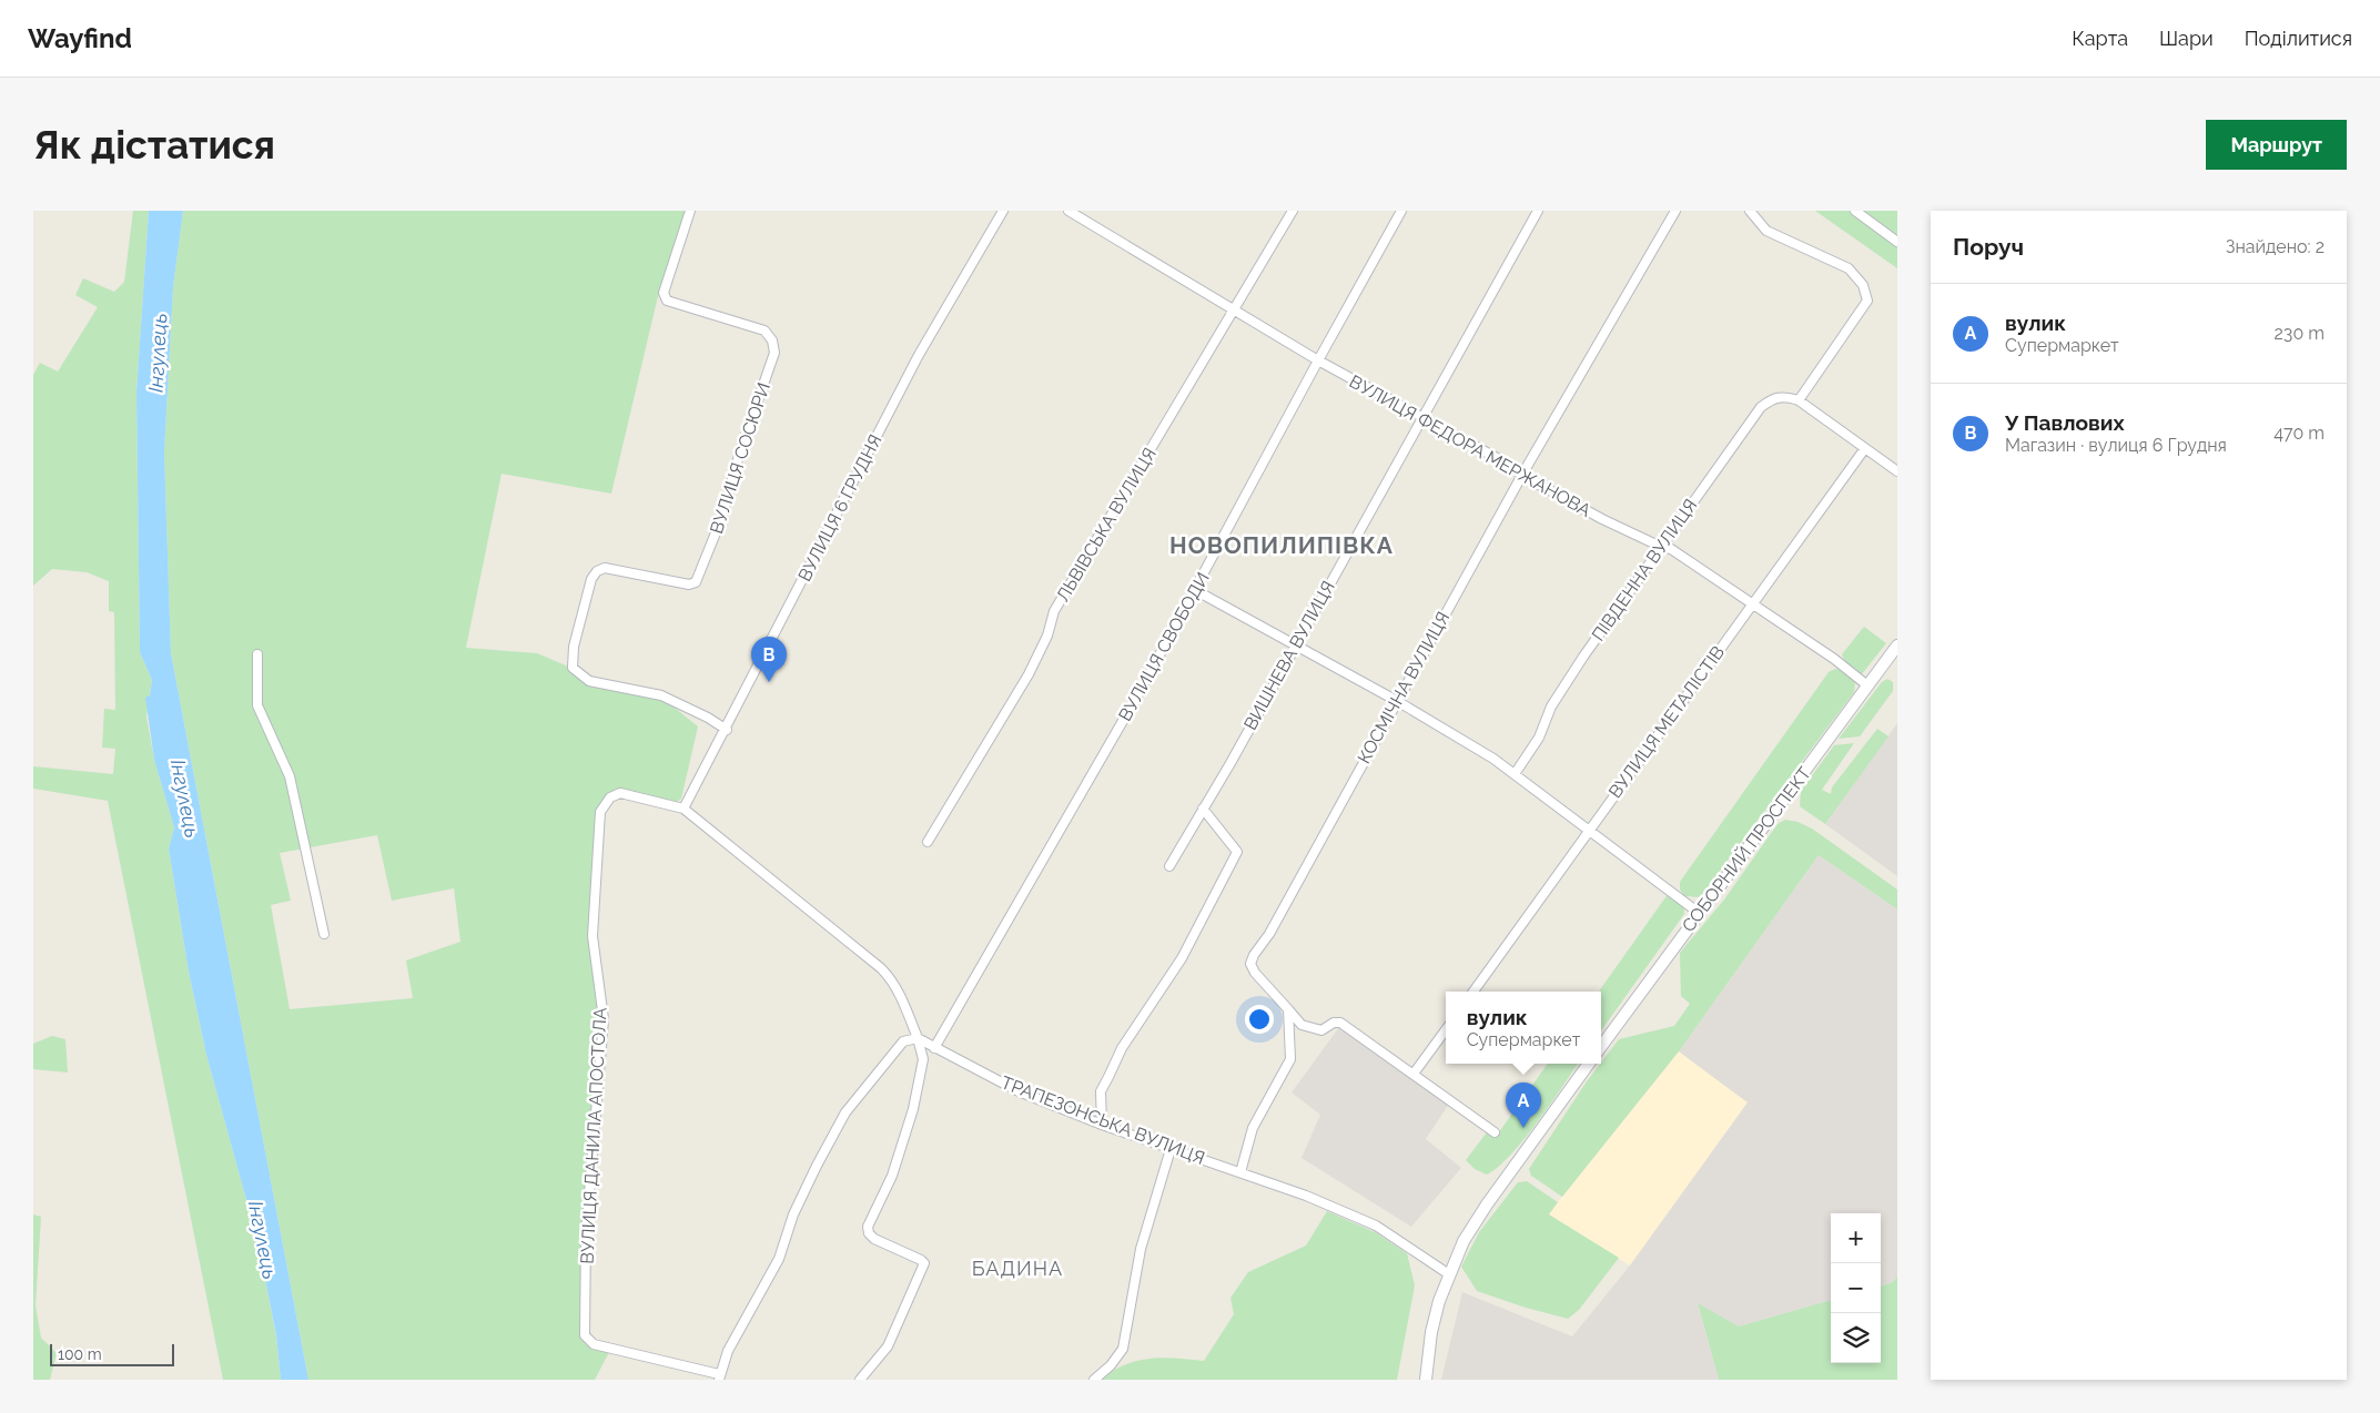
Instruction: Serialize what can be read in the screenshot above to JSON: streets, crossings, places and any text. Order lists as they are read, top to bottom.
{
  "streets": {
    "main road": ["СОБОРНИЙ ПРОСПЕКТ"],
    "street": [
      "ВУЛИЦЯ ФЕДОРА МЕРЖАНОВА",
      "ВУЛИЦЯ СОСЮРИ",
      "ВУЛИЦЯ 6 ГРУДНЯ",
      "ЛЬВІВСЬКА ВУЛИЦЯ",
      "ПІВДЕННА ВУЛИЦЯ",
      "ВУЛИЦЯ СВОБОДИ",
      "ВИШНЕВА ВУЛИЦЯ",
      "КОСМІЧНА ВУЛИЦЯ",
      "ВУЛИЦЯ МЕТАЛІСТІВ",
      "ТРАПЕЗОНСЬКА ВУЛИЦЯ",
      "ВУЛИЦЯ ДАНИЛА АПОСТОЛА"
    ]
  },
  "crossings": [
    ["ВУЛИЦЯ ФЕДОРА МЕРЖАНОВА", "ЛЬВІВСЬКА ВУЛИЦЯ"],
    ["ВУЛИЦЯ ФЕДОРА МЕРЖАНОВА", "ПІВДЕННА ВУЛИЦЯ"],
    ["ВУЛИЦЯ ФЕДОРА МЕРЖАНОВА", "ВУЛИЦЯ СВОБОДИ"],
    ["ВУЛИЦЯ ФЕДОРА МЕРЖАНОВА", "ВИШНЕВА ВУЛИЦЯ"],
    ["ВУЛИЦЯ ФЕДОРА МЕРЖАНОВА", "КОСМІЧНА ВУЛИЦЯ"],
    ["ВУЛИЦЯ ФЕДОРА МЕРЖАНОВА", "ВУЛИЦЯ МЕТАЛІСТІВ"],
    ["ВУЛИЦЯ ФЕДОРА МЕРЖАНОВА", "СОБОРНИЙ ПРОСПЕКТ"],
    ["ВУЛИЦЯ СОСЮРИ", "ВУЛИЦЯ 6 ГРУДНЯ"],
    ["ВУЛИЦЯ 6 ГРУДНЯ", "ВУЛИЦЯ ДАНИЛА АПОСТОЛА"],
    ["ВУЛИЦЯ СВОБОДИ", "ТРАПЕЗОНСЬКА ВУЛИЦЯ"]
  ],
  "districts": ["НОВОПИЛИПІВКА", "БАДИНА"],
  "water": ["Інгулець"],
  "scale_bar": "100 m",
  "page": {
    "header": "Wayfind",
    "nav": ["Карта", "Шари", "Поділитися"],
    "buttons": "Маршрут",
    "title": "Як дістатися",
    "heading": ["Поруч", "Знайдено: 2"],
    "list": [
      {
        "mark": "A",
        "name": "вулик",
        "note": "Супермаркет",
        "value": "230 m"
      },
      {
        "mark": "B",
        "name": "У Павлових",
        "note": "Магазин · вулиця 6 Грудня",
        "value": "470 m"
      }
    ],
    "pins": ["B", "A"],
    "popup": ["вулик", "Супермаркет"],
    "map_buttons": ["+", "−"],
    "scale": "100 m"
  }
}
